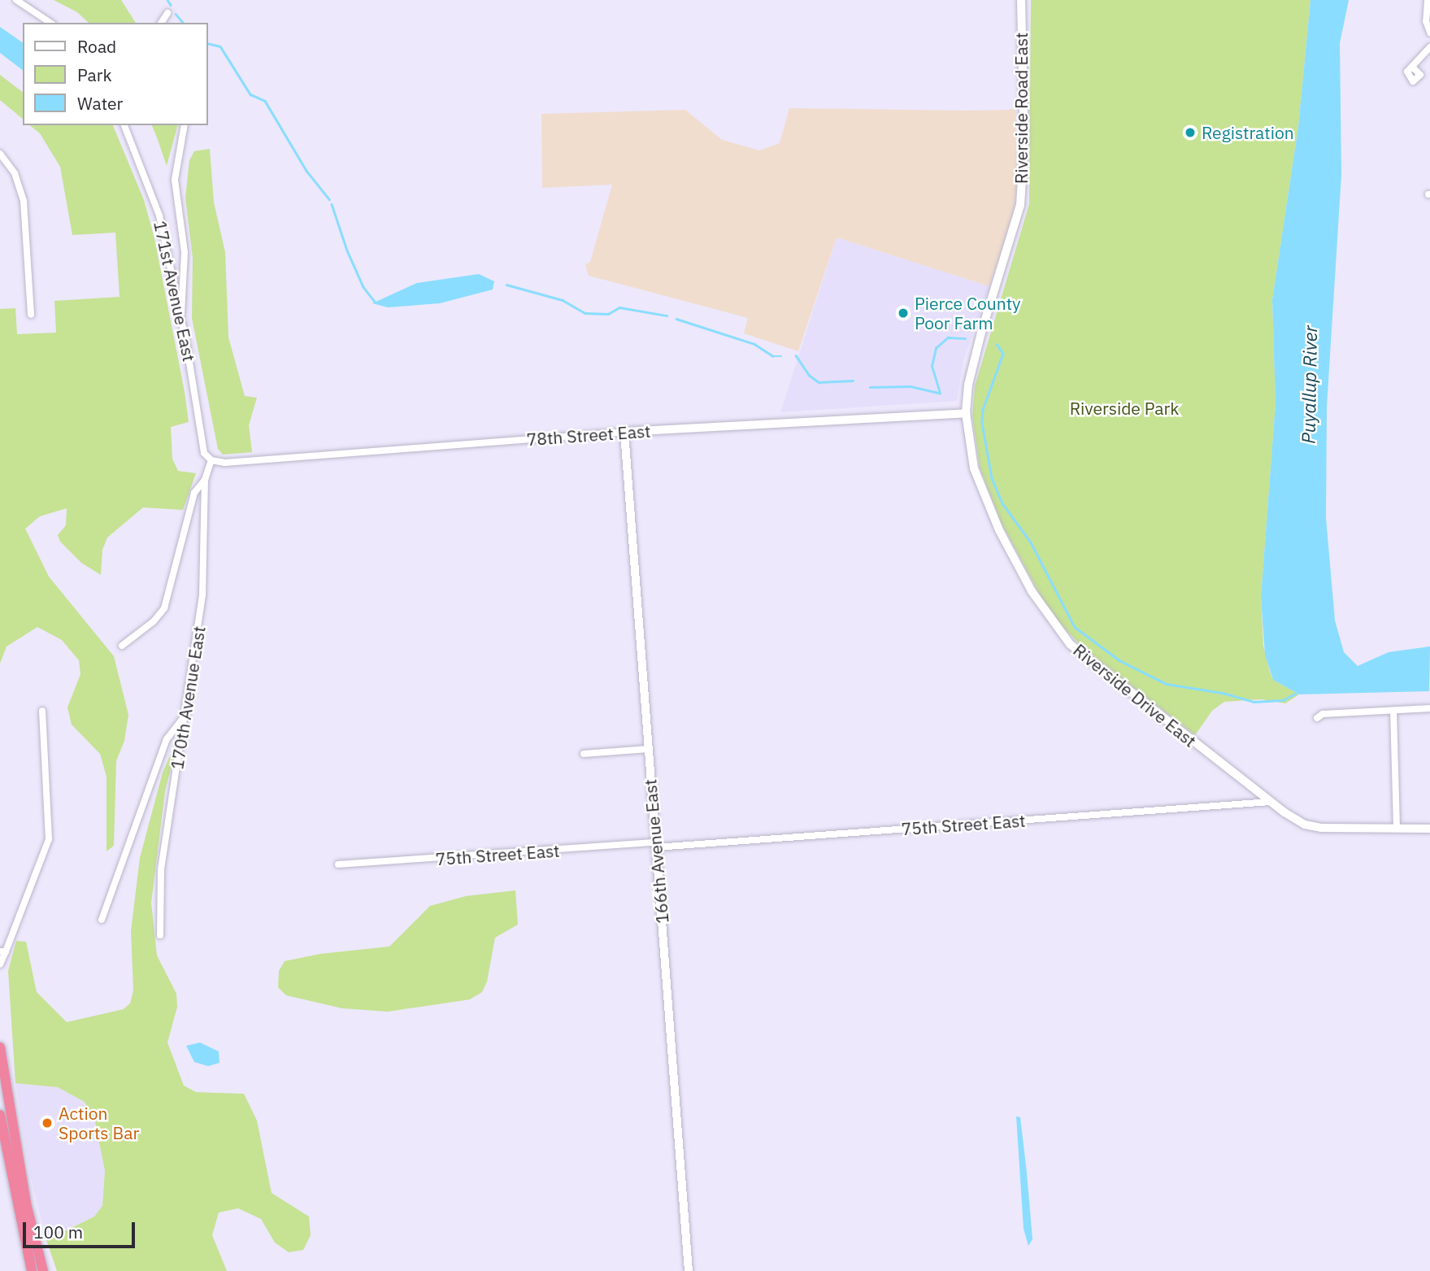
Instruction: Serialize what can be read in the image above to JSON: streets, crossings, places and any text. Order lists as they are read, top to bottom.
{
  "streets": {
    "street": [
      "Riverside Road East",
      "171st Avenue East",
      "78th Street East",
      "Riverside Drive East",
      "170th Avenue East",
      "75th Street East",
      "166th Avenue East"
    ]
  },
  "crossings": [
    ["Riverside Road East", "78th Street East"],
    ["Riverside Road East", "Riverside Drive East"],
    ["171st Avenue East", "78th Street East"],
    ["171st Avenue East", "170th Avenue East"],
    ["78th Street East", "Riverside Drive East"],
    ["78th Street East", "170th Avenue East"],
    ["78th Street East", "166th Avenue East"],
    ["Riverside Drive East", "75th Street East"],
    ["75th Street East", "166th Avenue East"]
  ],
  "water": ["Puyallup River"],
  "parks": ["Riverside Park"],
  "places": ["Registration", "Pierce County Poor Farm", "Action Sports Bar"],
  "legend": ["Road", "Park", "Water"],
  "scale_bar": "100 m"
}
